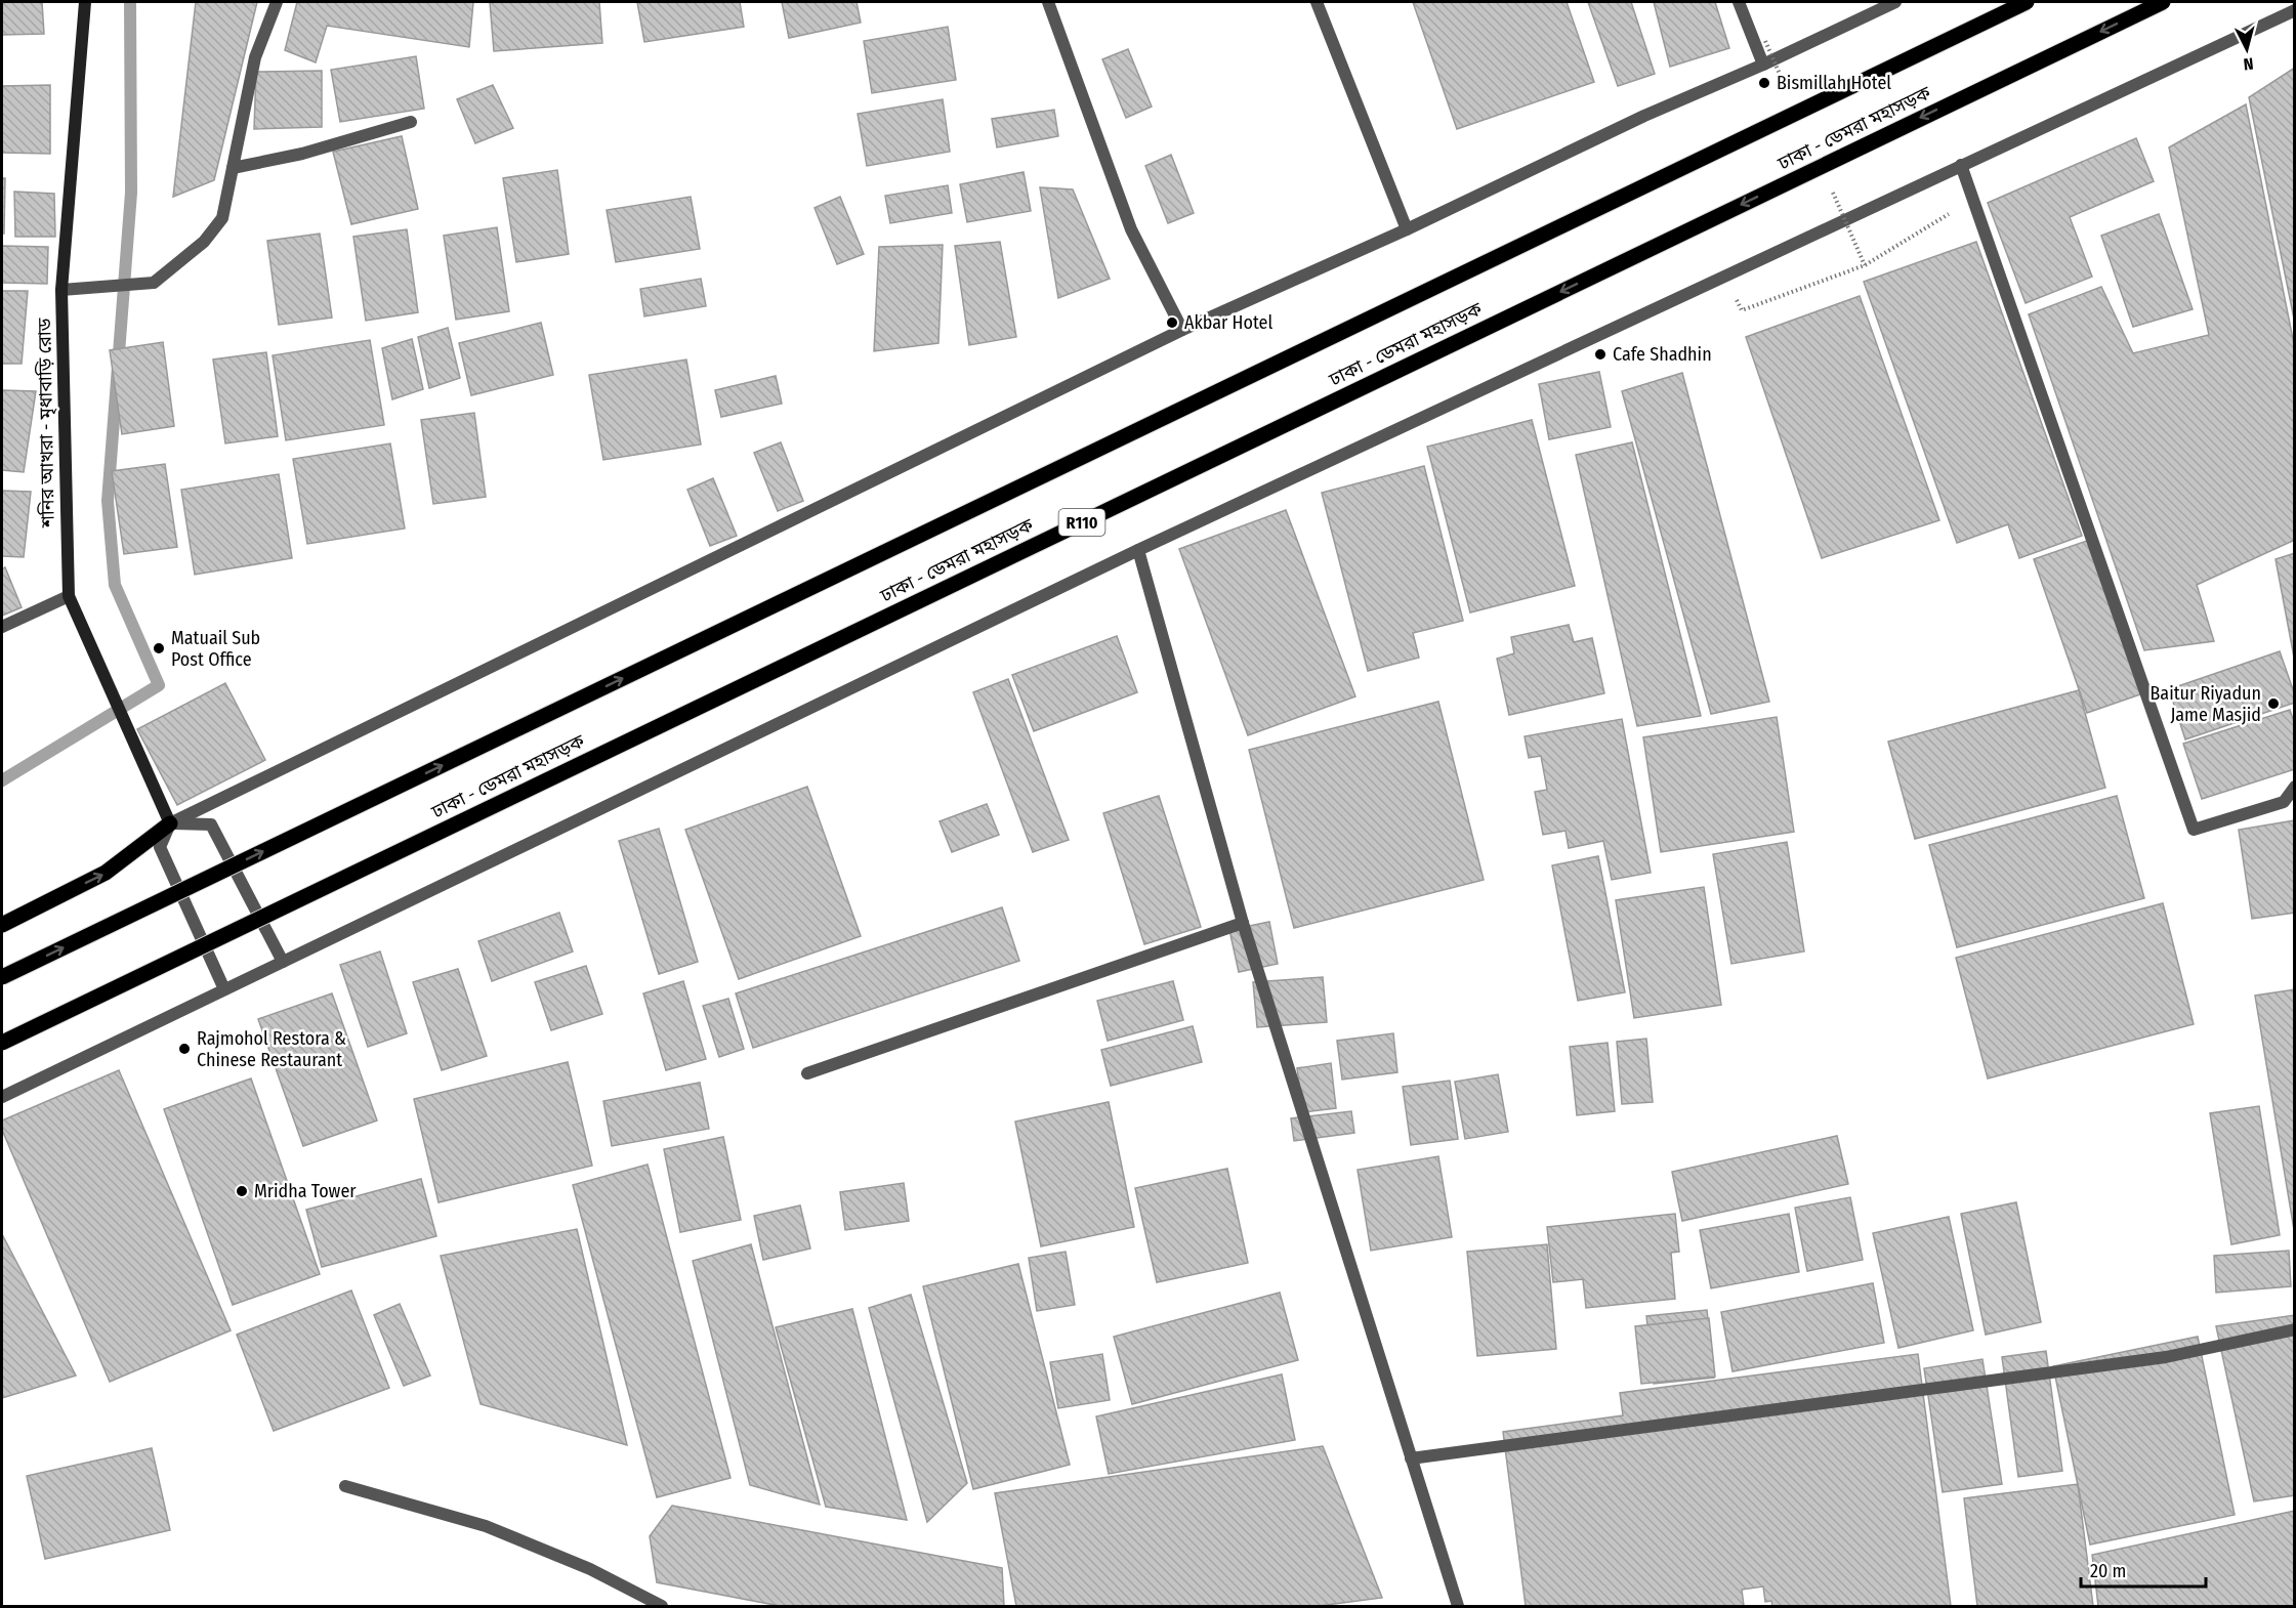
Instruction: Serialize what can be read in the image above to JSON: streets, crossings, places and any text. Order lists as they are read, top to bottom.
{
  "streets": {
    "main road": ["ঢাকা - ডেমরা মহাসড়ক", "শনির আখরা - মৃধাবাড়ি রোড", "R110"]
  },
  "places": [
    "Bismillah Hotel",
    "Akbar Hotel",
    "Cafe Shadhin",
    "Matuail Sub Post Office",
    "Baitur Riyadun Jame Masjid",
    "Rajmohol Restora & Chinese Restaurant",
    "Mridha Tower"
  ],
  "scale_bar": "20 m",
  "north": "bottom"
}
